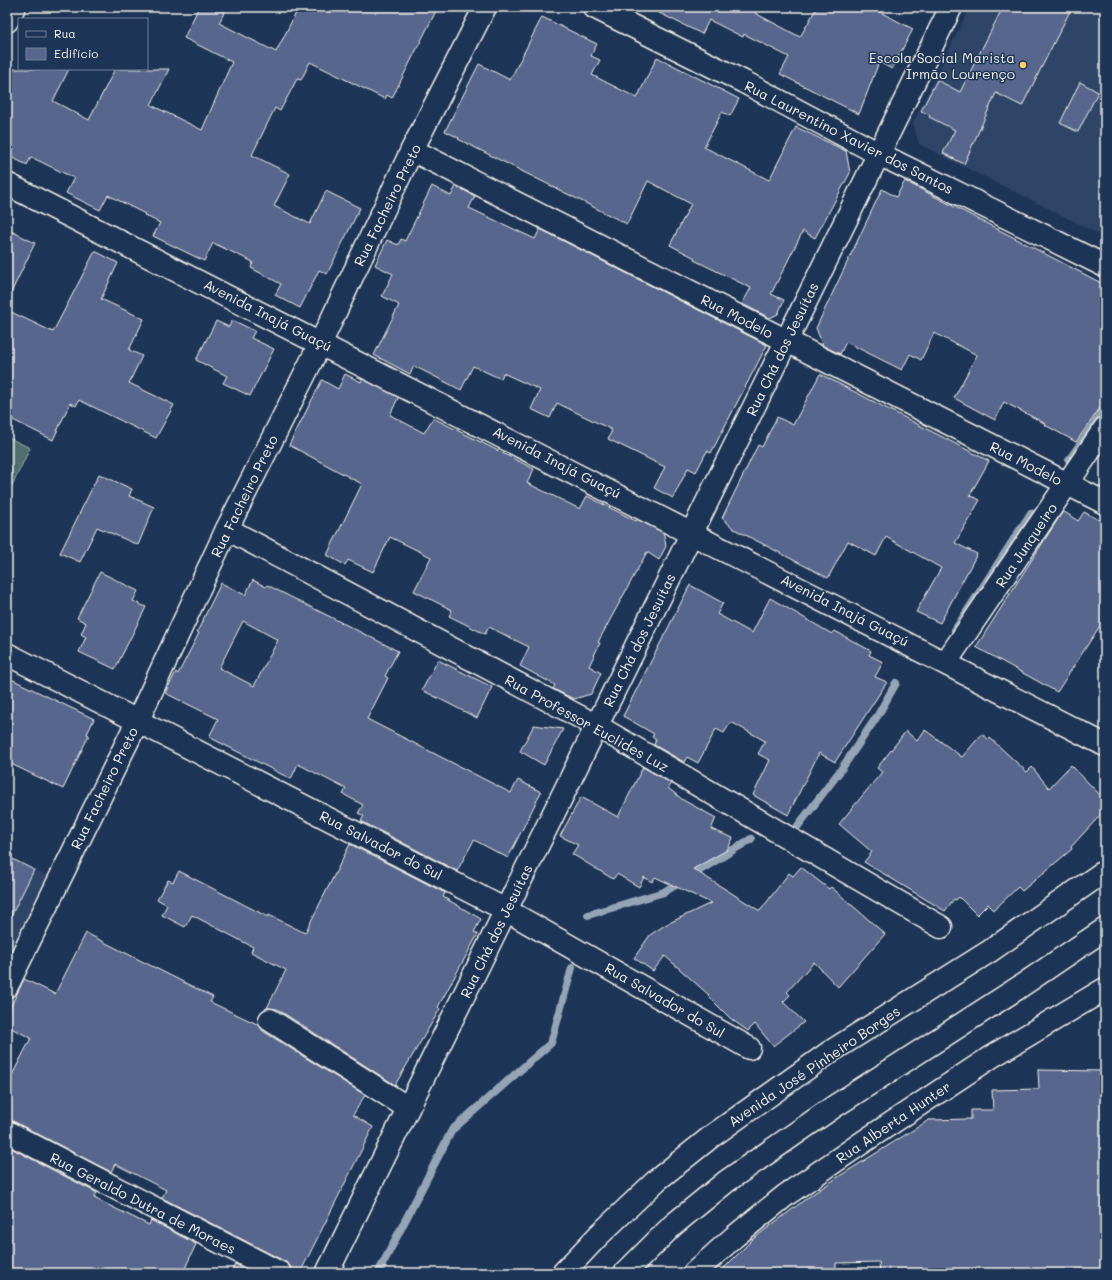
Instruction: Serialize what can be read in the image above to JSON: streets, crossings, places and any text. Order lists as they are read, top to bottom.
{
  "streets": {
    "street": [
      "Rua Laurentino Xavier dos Santos",
      "Rua Facheiro Preto",
      "Avenida Inajá Guaçú",
      "Rua Modelo",
      "Rua Chá dos Jesuítas",
      "Rua Junqueiro",
      "Rua Professor Euclides Luz",
      "Rua Salvador do Sul",
      "Avenida José Pinheiro Borges",
      "Rua Alberta Hunter",
      "Rua Geraldo Dutra de Moraes"
    ]
  },
  "crossings": [
    ["Rua Laurentino Xavier dos Santos", "Rua Chá dos Jesuítas"],
    ["Rua Facheiro Preto", "Avenida Inajá Guaçú"],
    ["Rua Facheiro Preto", "Rua Modelo"],
    ["Rua Facheiro Preto", "Rua Professor Euclides Luz"],
    ["Rua Facheiro Preto", "Rua Salvador do Sul"],
    ["Avenida Inajá Guaçú", "Rua Chá dos Jesuítas"],
    ["Avenida Inajá Guaçú", "Rua Junqueiro"],
    ["Rua Modelo", "Rua Chá dos Jesuítas"],
    ["Rua Modelo", "Rua Junqueiro"],
    ["Rua Chá dos Jesuítas", "Rua Professor Euclides Luz"],
    ["Rua Chá dos Jesuítas", "Rua Salvador do Sul"]
  ],
  "places": ["Escola Social Marista Irmão Lourenço"],
  "legend": ["Rua", "Edifício"]
}
